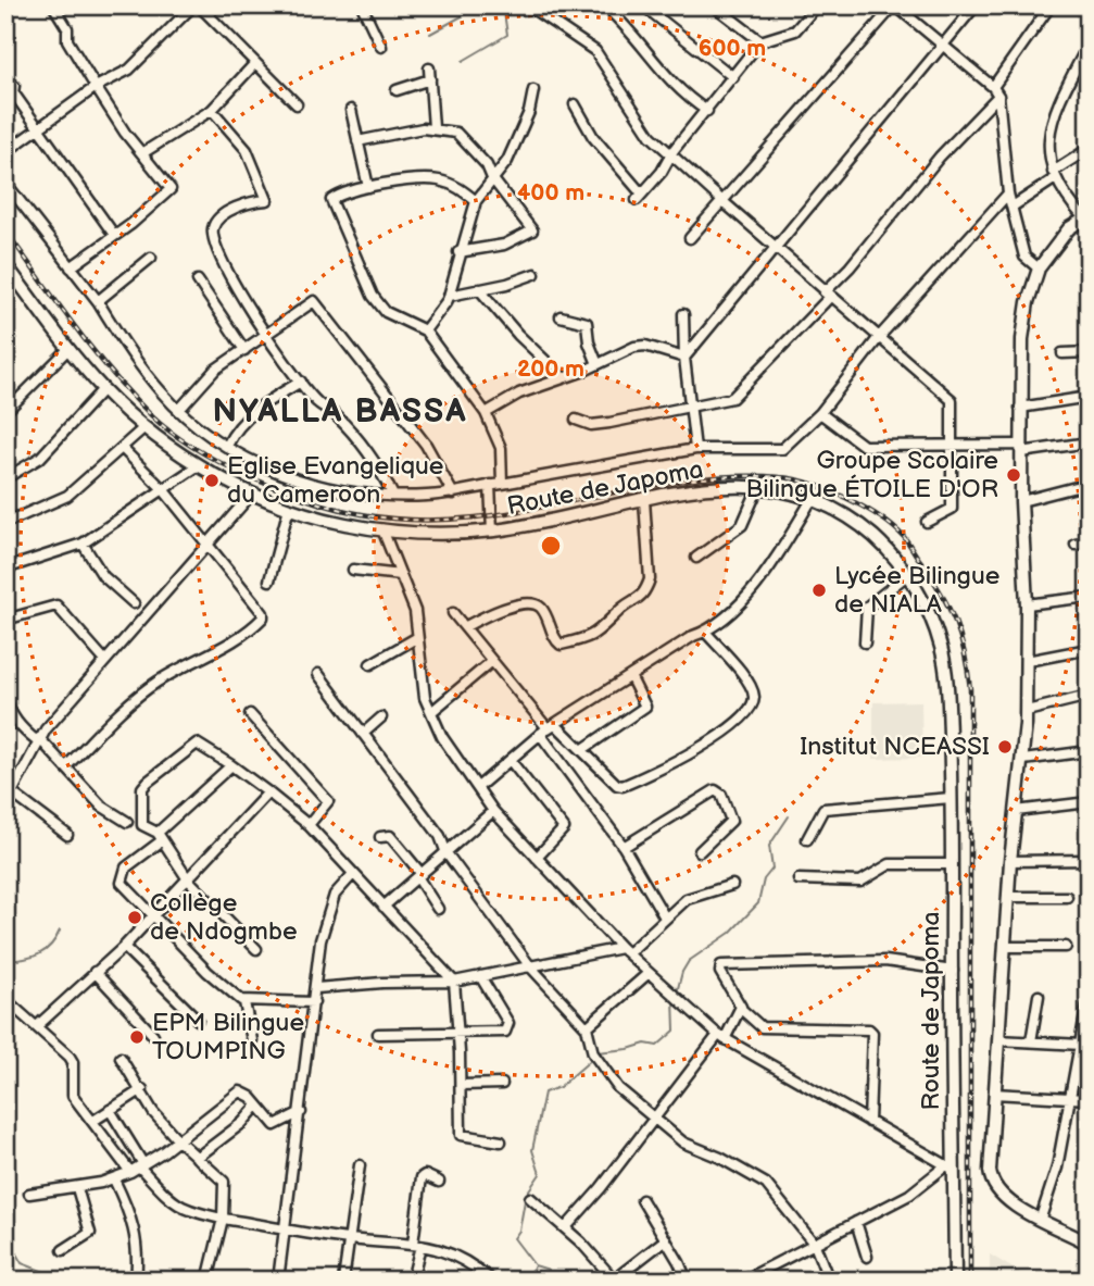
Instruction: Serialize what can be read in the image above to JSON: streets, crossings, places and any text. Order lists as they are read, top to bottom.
{
  "streets": {
    "main road": ["Route de Japoma"]
  },
  "districts": ["NYALLA BASSA"],
  "places": [
    "Groupe Scolaire Bilingue ÉTOILE D'OR",
    "Eglise Evangelique du Cameroon",
    "Lycée Bilingue de NIALA",
    "Institut NCEASSI",
    "Collège de Ndogmbe",
    "EPM Bilingue TOUMPING"
  ],
  "rings": ["600 m", "400 m", "200 m"]
}
